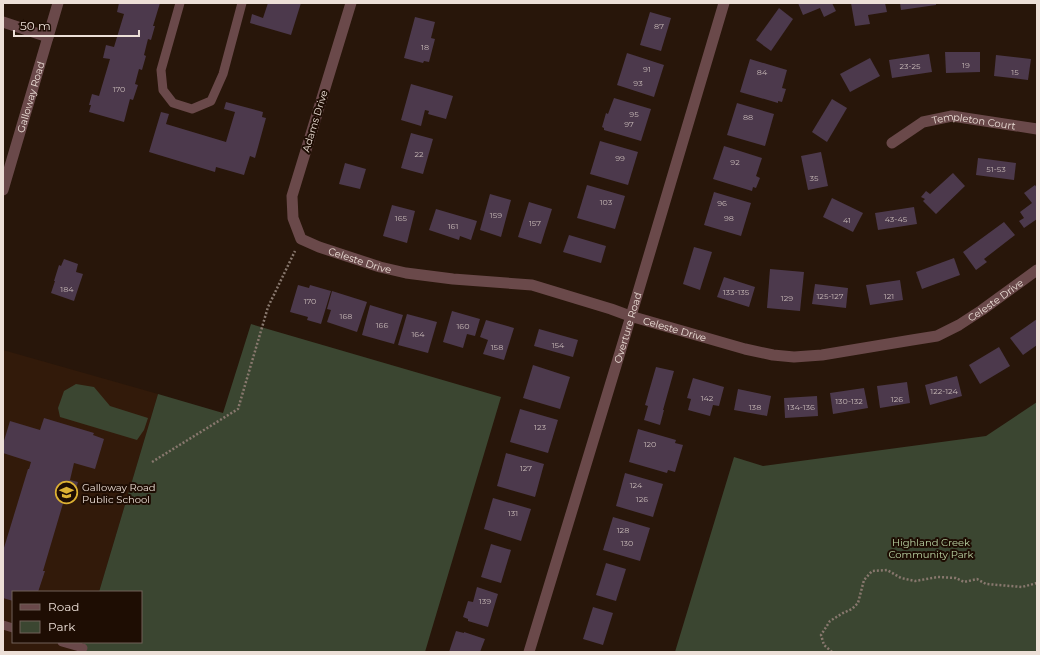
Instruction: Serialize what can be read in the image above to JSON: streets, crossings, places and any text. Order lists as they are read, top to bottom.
{
  "streets": {
    "street": [
      "Galloway Road",
      "Adams Drive",
      "Templeton Court",
      "Celeste Drive",
      "Overture Road"
    ]
  },
  "crossings": [
    ["Adams Drive", "Celeste Drive"],
    ["Celeste Drive", "Overture Road"]
  ],
  "parks": ["Highland Creek Community Park"],
  "places": {
    "school or university": ["Galloway Road Public School"]
  },
  "house_numbers": [
    "87",
    "18",
    "19",
    "23-25",
    "91",
    "84",
    "15",
    "93",
    "170",
    "95",
    "88",
    "97",
    "22",
    "99",
    "92",
    "51-53",
    "35",
    "103",
    "96",
    "159",
    "165",
    "98",
    "43-45",
    "41",
    "157",
    "161",
    "184",
    "133-135",
    "125-127",
    "121",
    "129",
    "170",
    "168",
    "166",
    "160",
    "164",
    "154",
    "158",
    "122-124",
    "142",
    "126",
    "130-132",
    "138",
    "134-136",
    "123",
    "120",
    "127",
    "124",
    "126",
    "131",
    "128",
    "130",
    "139"
  ],
  "legend": ["Road", "Park"],
  "scale_bar": "50 m"
}
